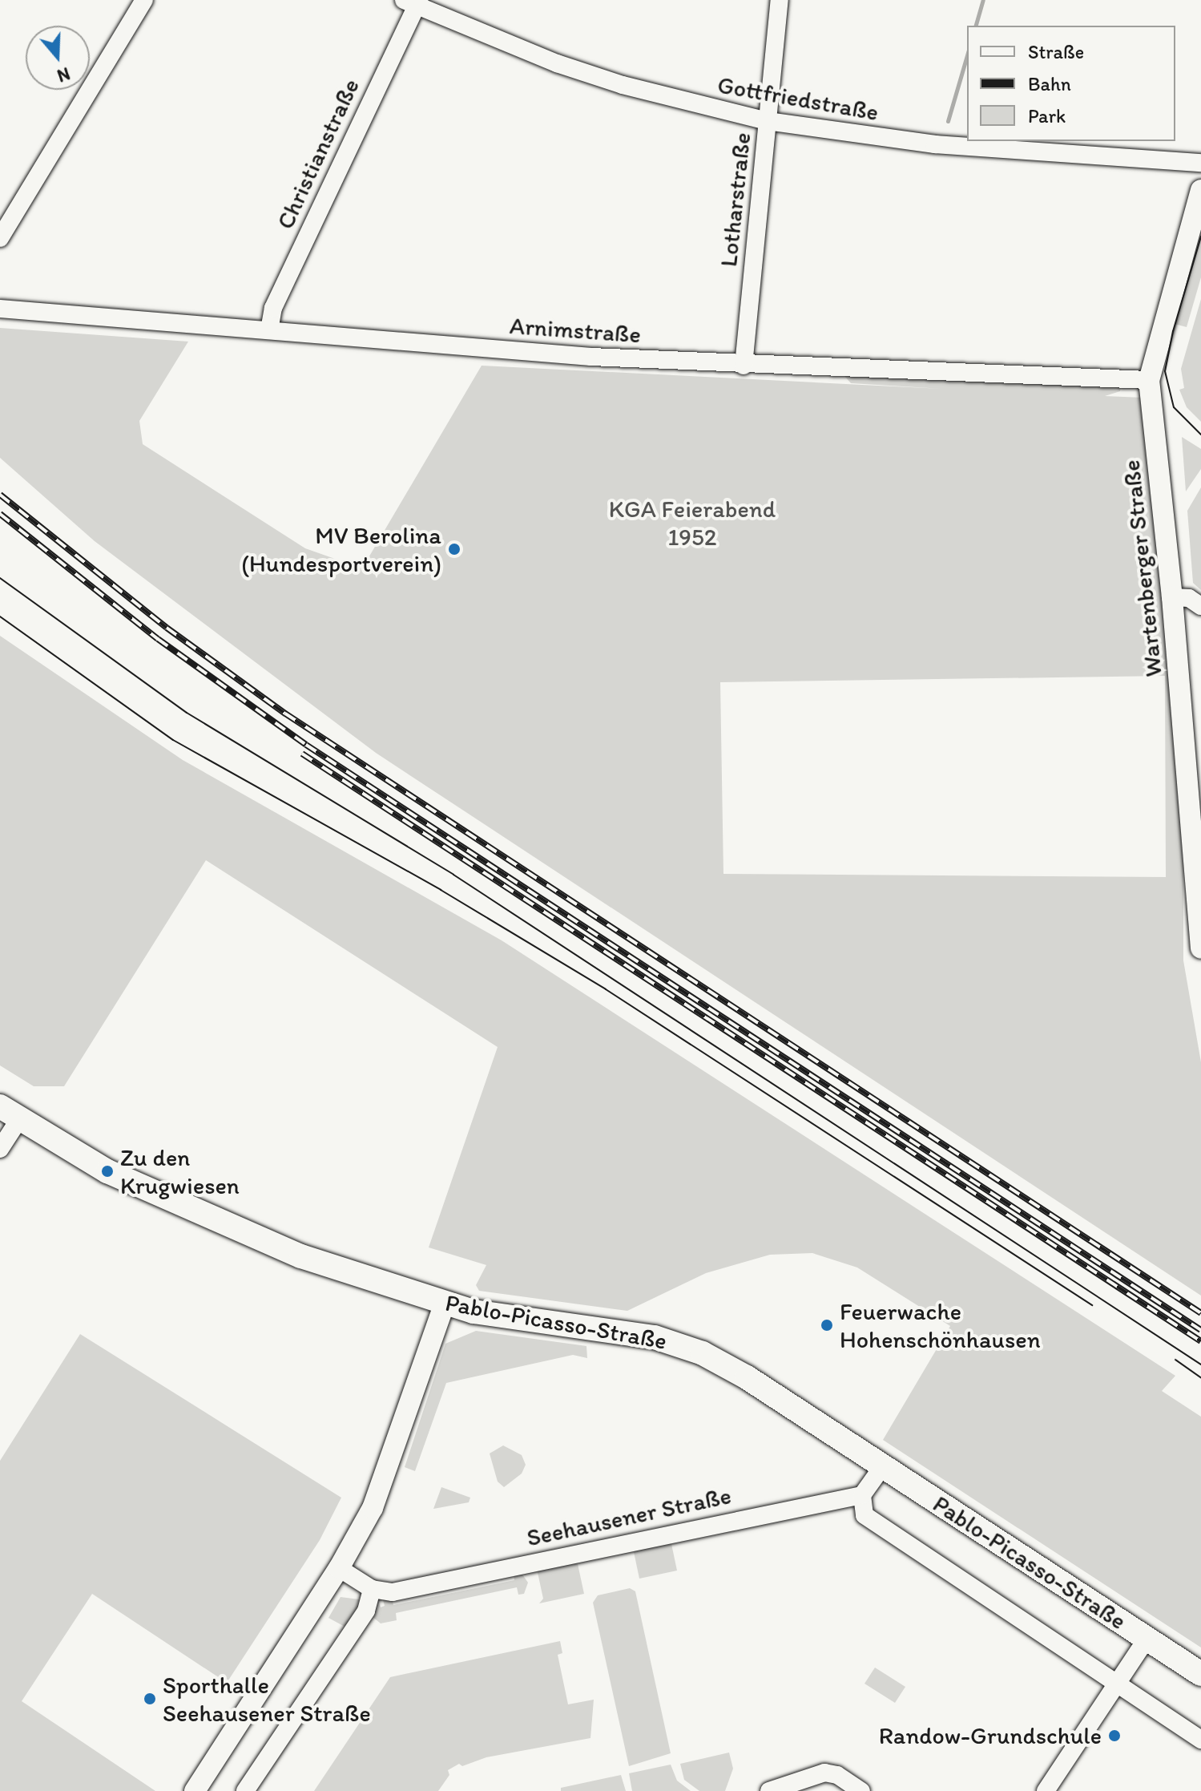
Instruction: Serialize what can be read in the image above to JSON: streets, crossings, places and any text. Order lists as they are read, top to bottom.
{
  "streets": {
    "main road": ["Pablo-Picasso-Straße"],
    "street": [
      "Gottfriedstraße",
      "Christianstraße",
      "Lotharstraße",
      "Arnimstraße",
      "Wartenberger Straße",
      "Seehausener Straße"
    ]
  },
  "crossings": [
    ["Gottfriedstraße", "Christianstraße"],
    ["Gottfriedstraße", "Lotharstraße"],
    ["Christianstraße", "Arnimstraße"],
    ["Lotharstraße", "Arnimstraße"],
    ["Arnimstraße", "Wartenberger Straße"],
    ["Pablo-Picasso-Straße", "Seehausener Straße"]
  ],
  "parks": ["KGA Feierabend 1952"],
  "places": [
    "MV Berolina (Hundesportverein)",
    "Zu den Krugwiesen",
    "Feuerwache Hohenschönhausen",
    "Sporthalle Seehausener Straße",
    "Randow-Grundschule"
  ],
  "legend": ["Straße", "Bahn", "Park"],
  "north": "bottom"
}
